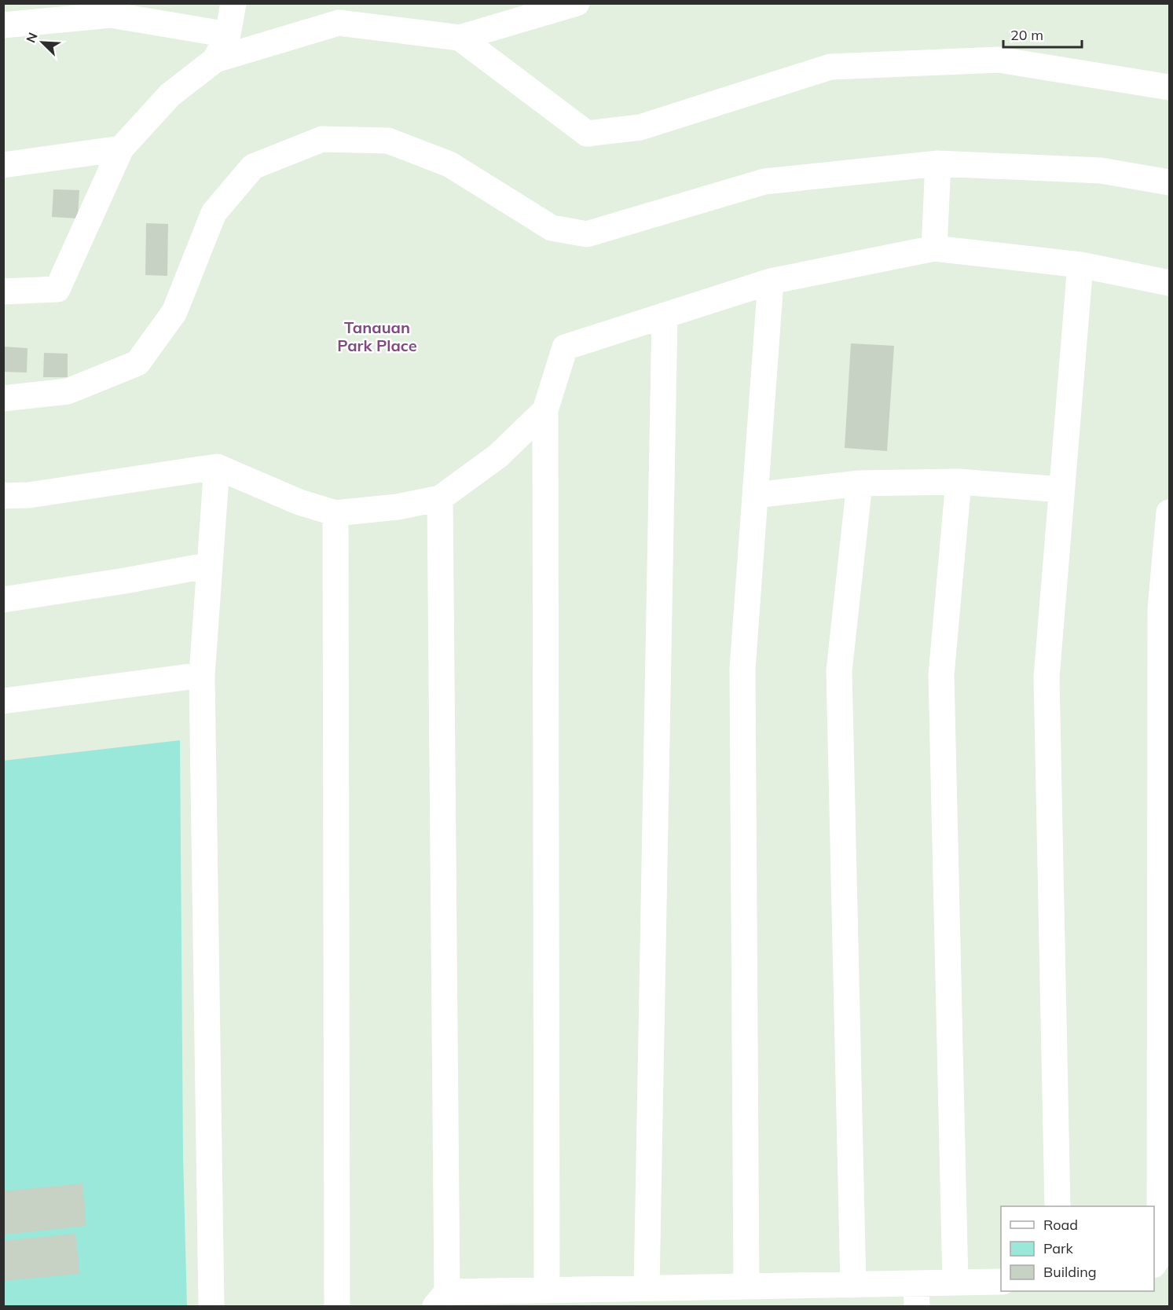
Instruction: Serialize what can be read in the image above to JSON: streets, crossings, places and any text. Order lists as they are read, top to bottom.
{
  "districts": ["Tanauan Park Place"],
  "legend": ["Road", "Park", "Building"],
  "scale_bar": "20 m",
  "north": "top left"
}
